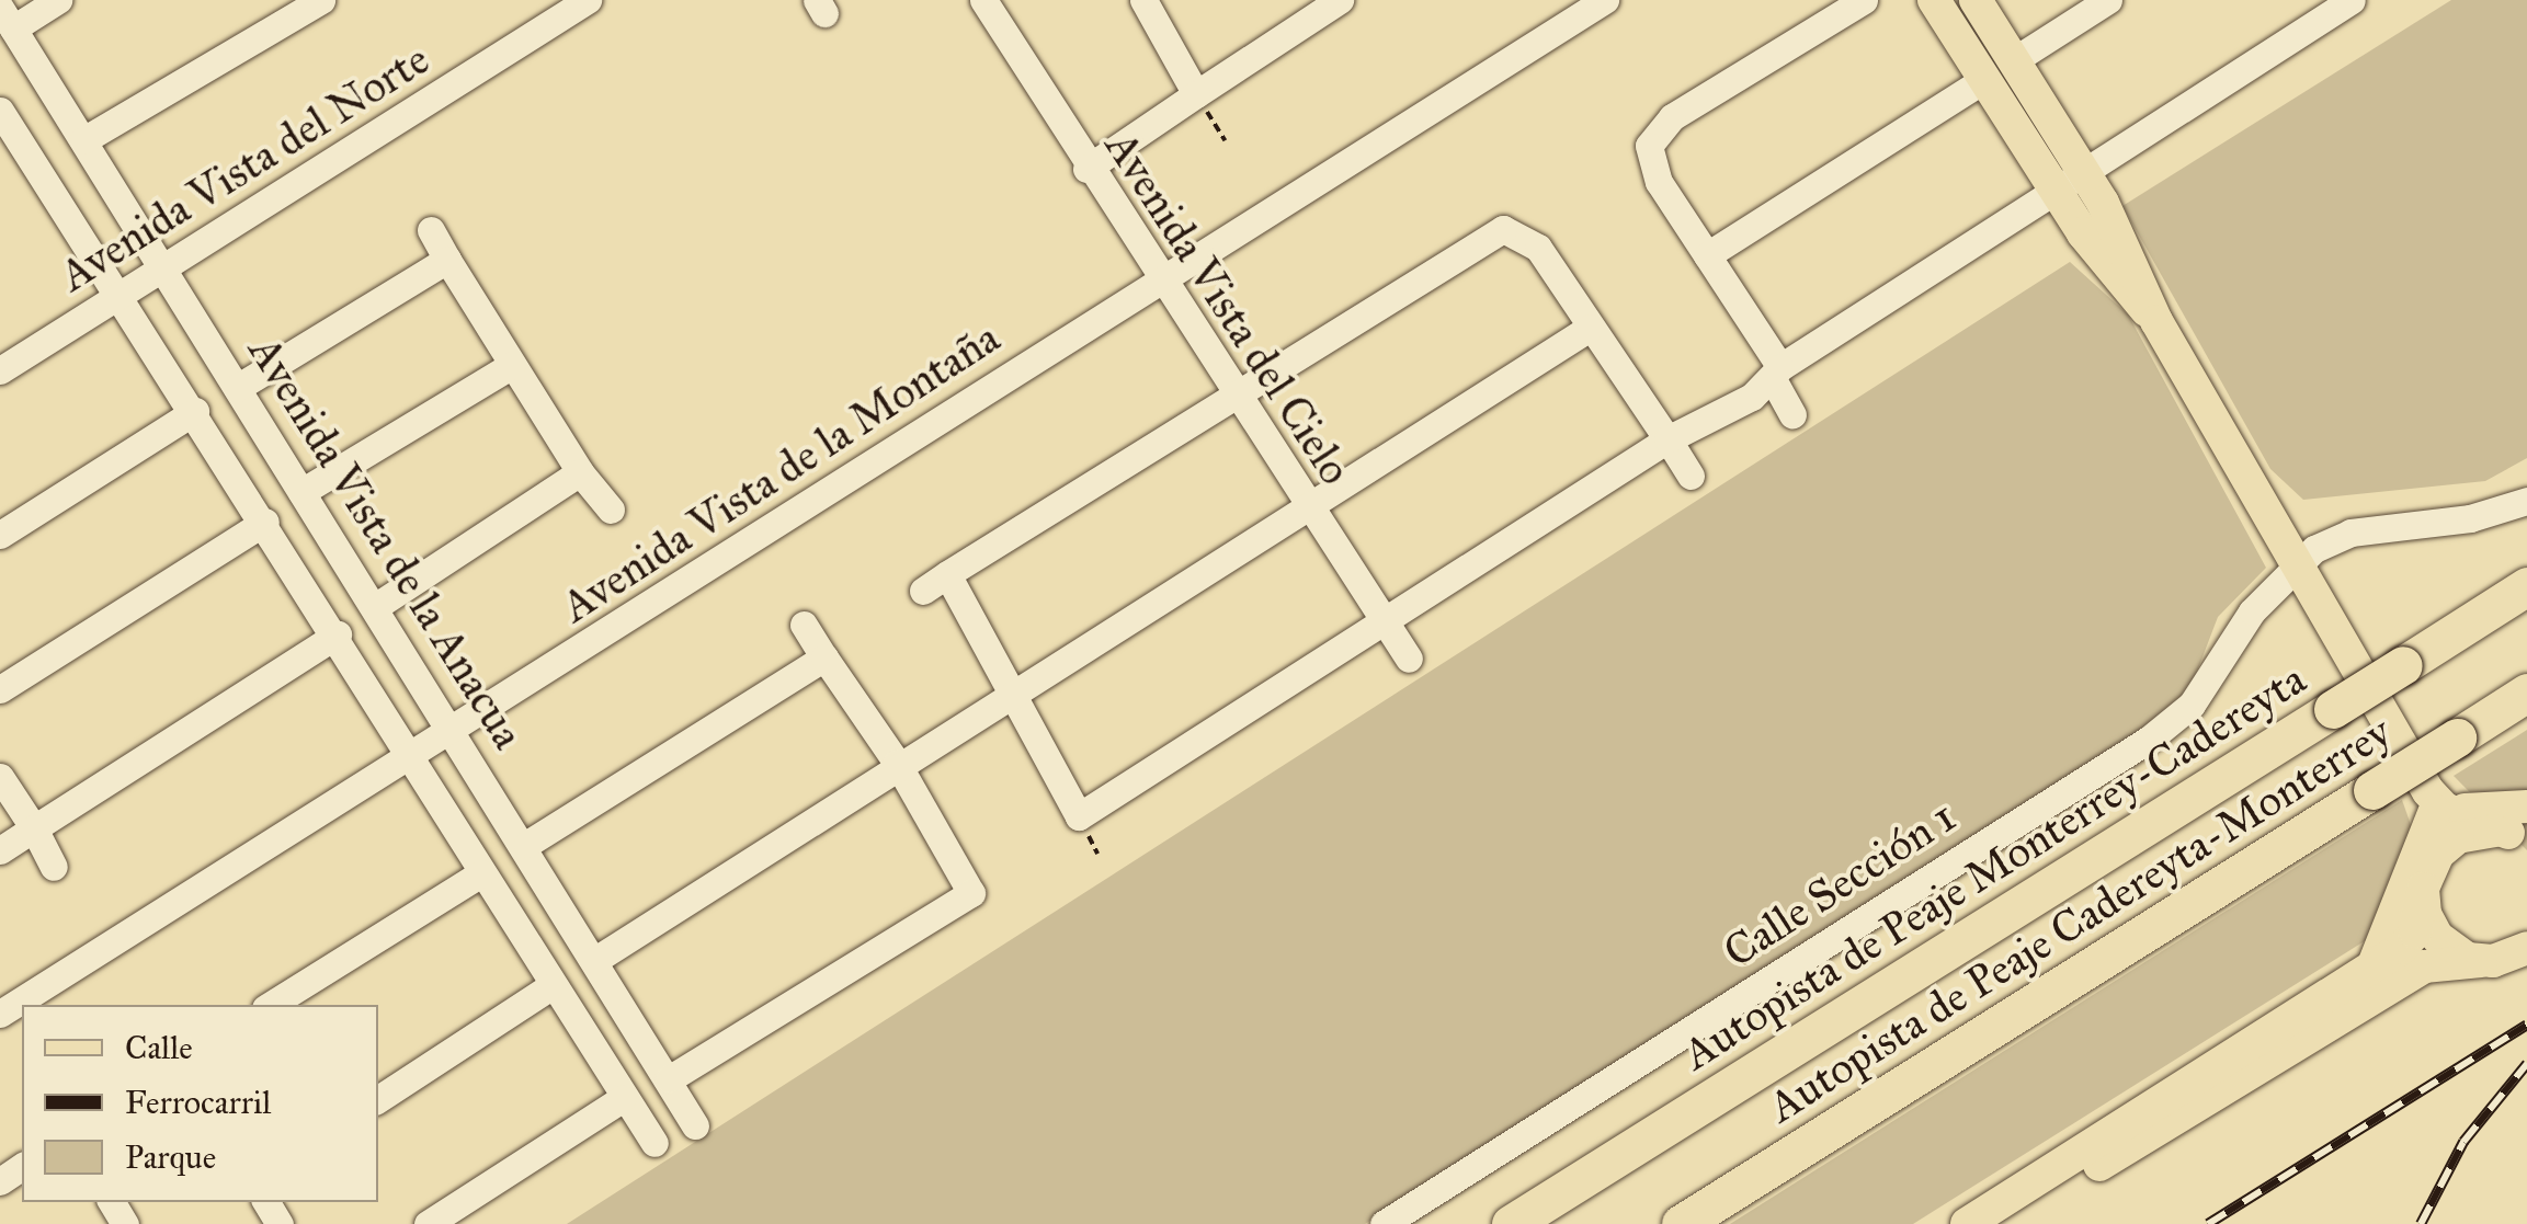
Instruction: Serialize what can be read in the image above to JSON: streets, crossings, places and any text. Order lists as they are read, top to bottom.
{
  "streets": {
    "highway": ["Autopista de Peaje Monterrey-Cadereyta", "Autopista de Peaje Cadereyta-Monterrey"],
    "street": [
      "Avenida Vista del Norte",
      "Avenida Vista del Cielo",
      "Avenida Vista de la Montaña",
      "Avenida Vista de la Anacua",
      "Calle Sección 1"
    ]
  },
  "crossings": [
    ["Avenida Vista del Norte", "Avenida Vista de la Anacua"],
    ["Avenida Vista del Cielo", "Avenida Vista de la Montaña"],
    ["Avenida Vista de la Montaña", "Avenida Vista de la Anacua"]
  ],
  "legend": ["Calle", "Ferrocarril", "Parque"]
}
